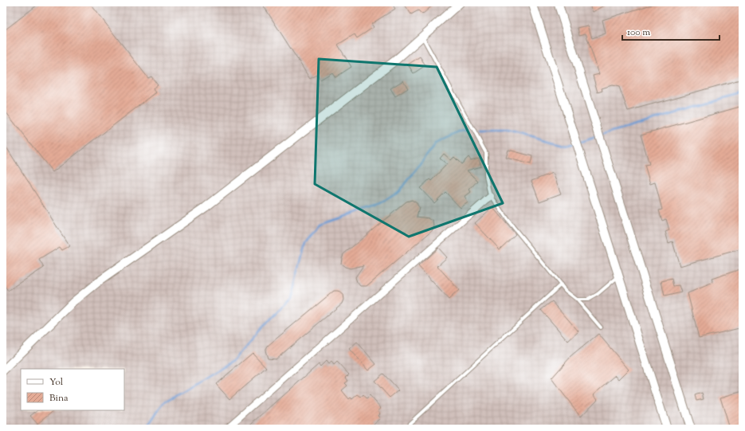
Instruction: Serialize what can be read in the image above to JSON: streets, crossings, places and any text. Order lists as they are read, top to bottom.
{
  "legend": ["Yol", "Bina"],
  "scale_bar": "100 m"
}
